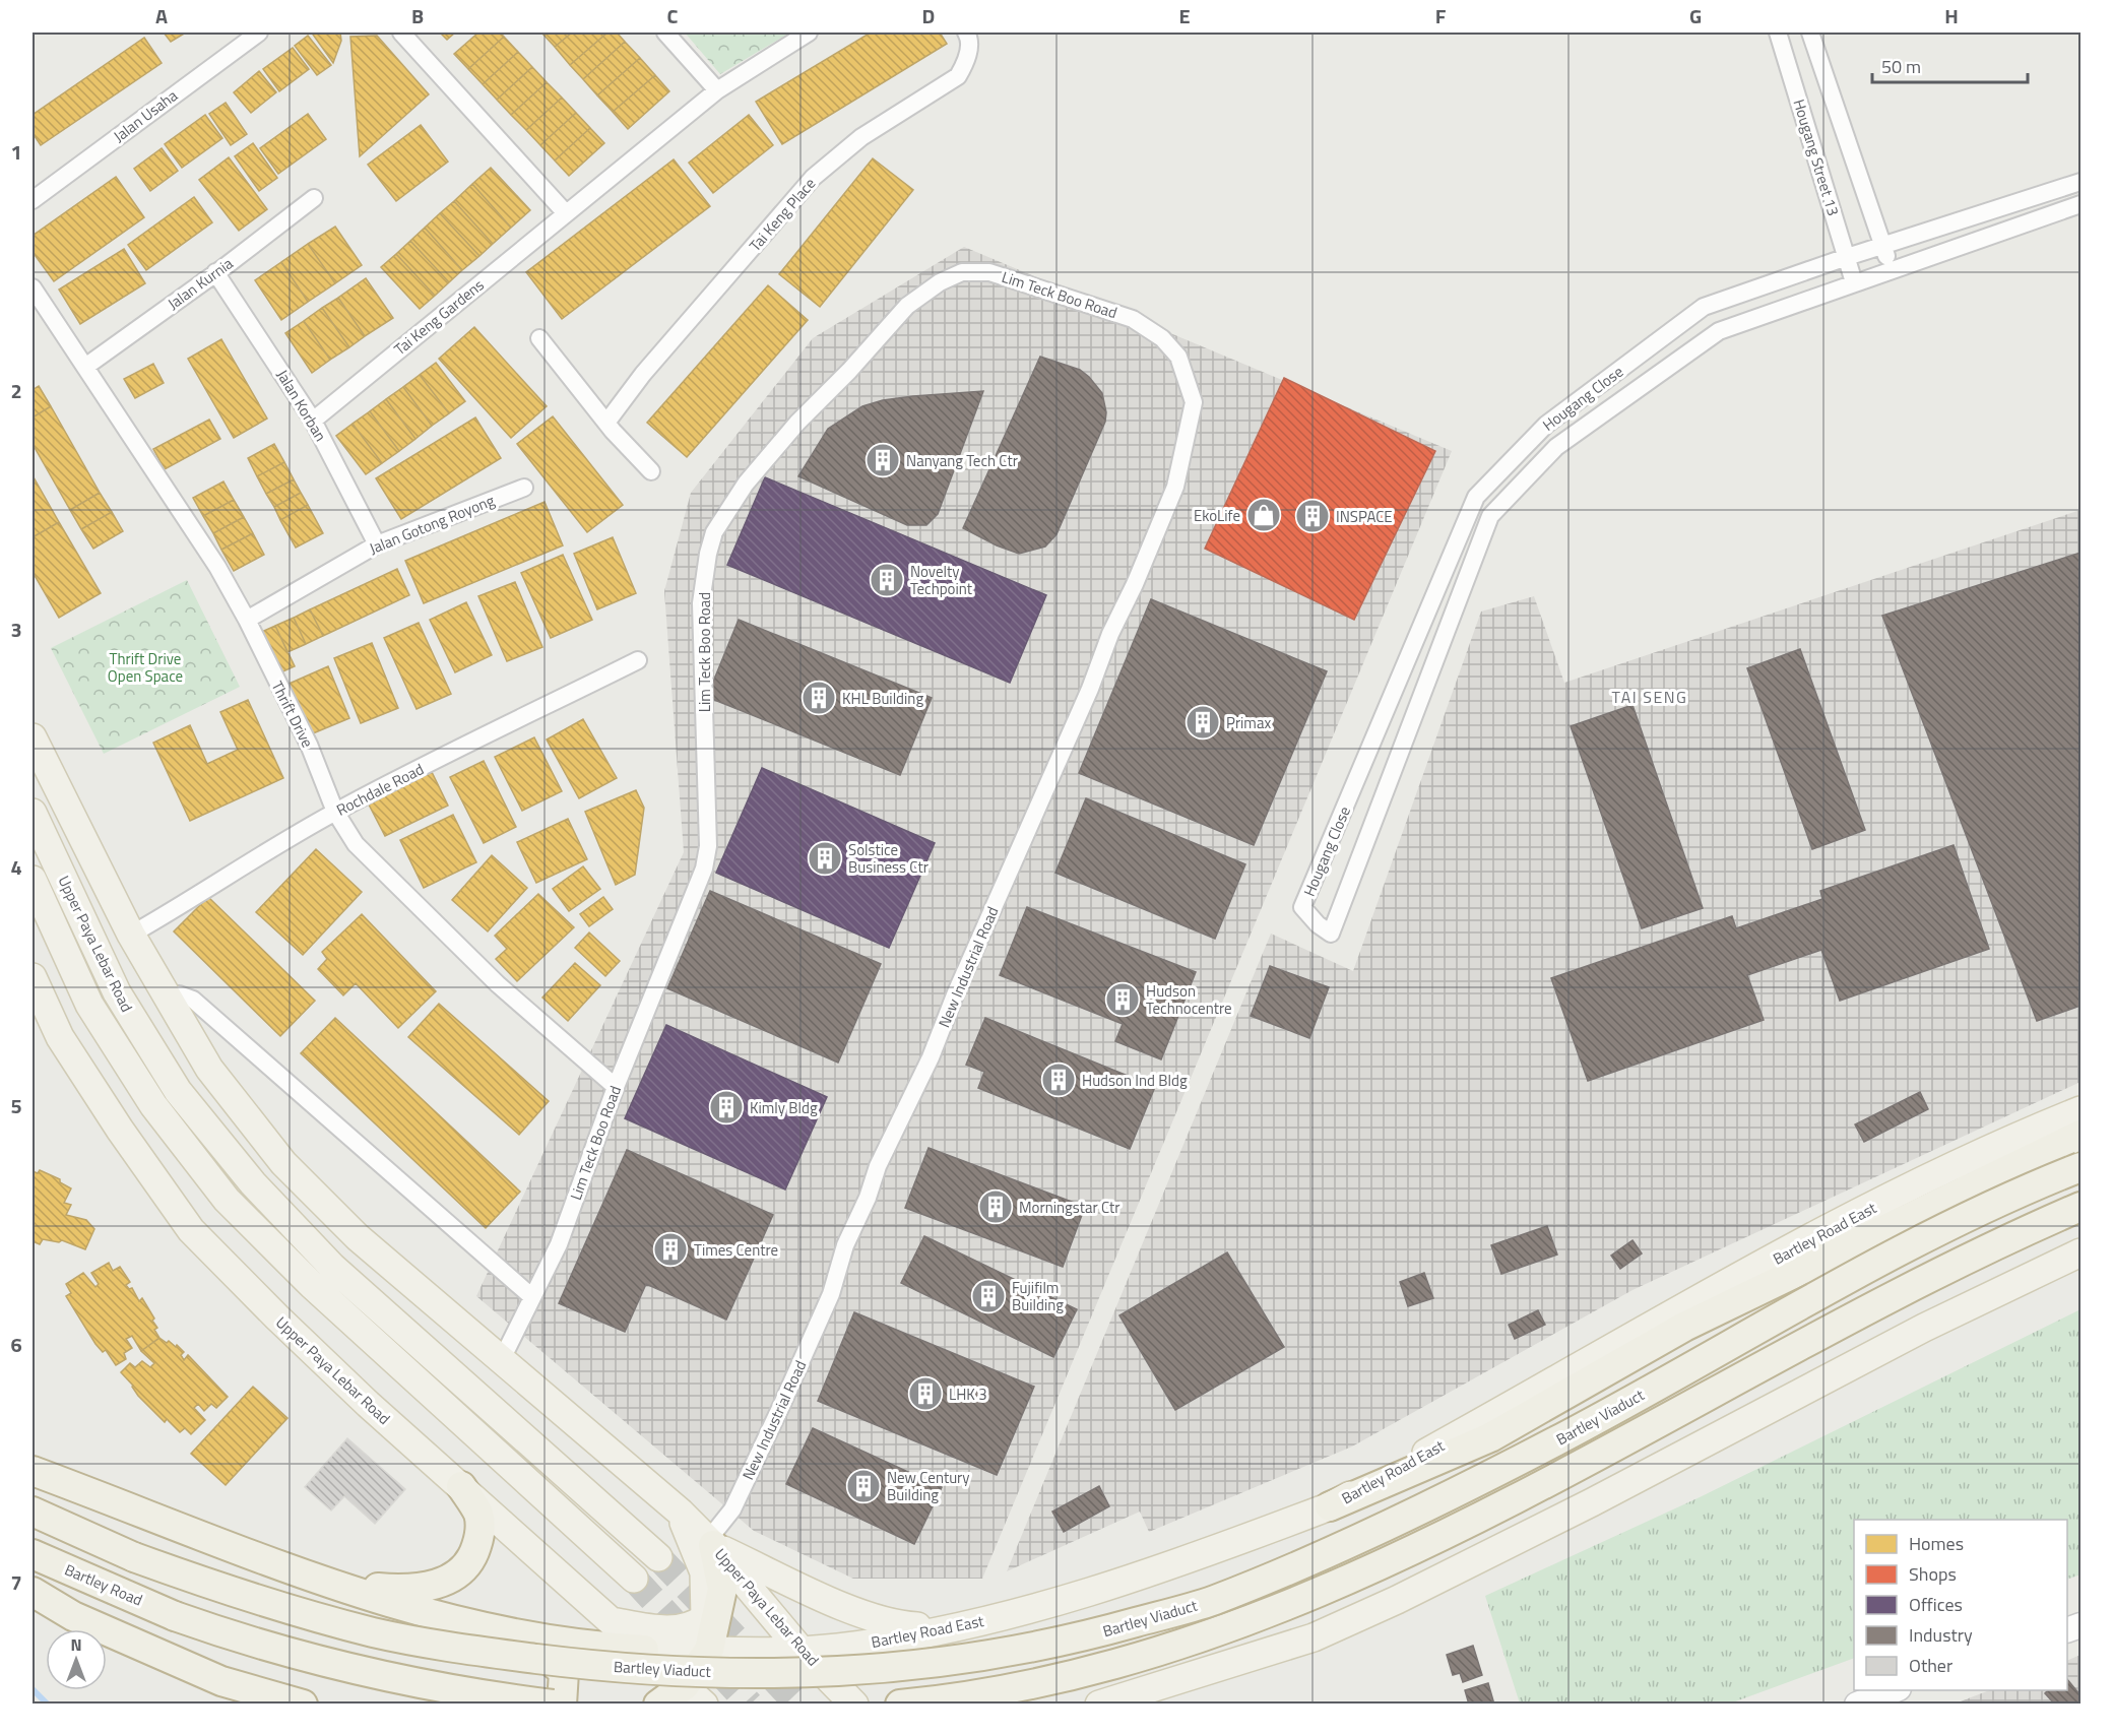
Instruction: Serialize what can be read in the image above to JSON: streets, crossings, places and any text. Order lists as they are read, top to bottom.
{
  "streets": {
    "highway": ["Bartley Viaduct", "Bartley Road"],
    "main road": ["Upper Paya Lebar Road", "Bartley Road East"],
    "street": [
      "Jalan Usaha",
      "Hougang Street 13",
      "Tai Keng Place",
      "Jalan Kurnia",
      "Lim Teck Boo Road",
      "Tai Keng Gardens",
      "Hougang Close",
      "Jalan Korban",
      "Jalan Gotong Royong",
      "Thrift Drive",
      "Rochdale Road",
      "New Industrial Road"
    ]
  },
  "crossings": [
    ["Hougang Street 13", "Hougang Close"],
    ["Jalan Kurnia", "Jalan Korban"],
    ["Jalan Kurnia", "Thrift Drive"],
    ["Lim Teck Boo Road", "Thrift Drive"],
    ["Lim Teck Boo Road", "Upper Paya Lebar Road"],
    ["Lim Teck Boo Road", "New Industrial Road"],
    ["Tai Keng Gardens", "Jalan Korban"],
    ["Jalan Korban", "Jalan Gotong Royong"],
    ["Jalan Gotong Royong", "Thrift Drive"],
    ["Thrift Drive", "Rochdale Road"],
    ["Rochdale Road", "Upper Paya Lebar Road"],
    ["Upper Paya Lebar Road", "New Industrial Road"],
    ["Upper Paya Lebar Road", "Bartley Road East"]
  ],
  "districts": ["TAI SENG"],
  "parks": ["Thrift Drive Open Space"],
  "places": {
    "building": [
      "Nanyang Tech Ctr",
      "INSPACE",
      "Novelty Techpoint",
      "KHL Building",
      "Primax",
      "Solstice Business Ctr",
      "Hudson Technocentre",
      "Hudson Ind Bldg",
      "Kimly Bldg",
      "Morningstar Ctr",
      "Times Centre",
      "Fujifilm Building",
      "LHK 3",
      "New Century Building"
    ],
    "shop": ["EkoLife"]
  },
  "legend": [
    "Homes",
    "Shops",
    "Offices",
    "Industry",
    "Other"
  ],
  "scale_bar": "50 m",
  "north": "top",
  "grid": {
    "columns": [
      "A",
      "B",
      "C",
      "D",
      "E",
      "F",
      "G",
      "H"
    ],
    "rows": [
      "1",
      "2",
      "3",
      "4",
      "5",
      "6",
      "7"
    ]
  }
}
